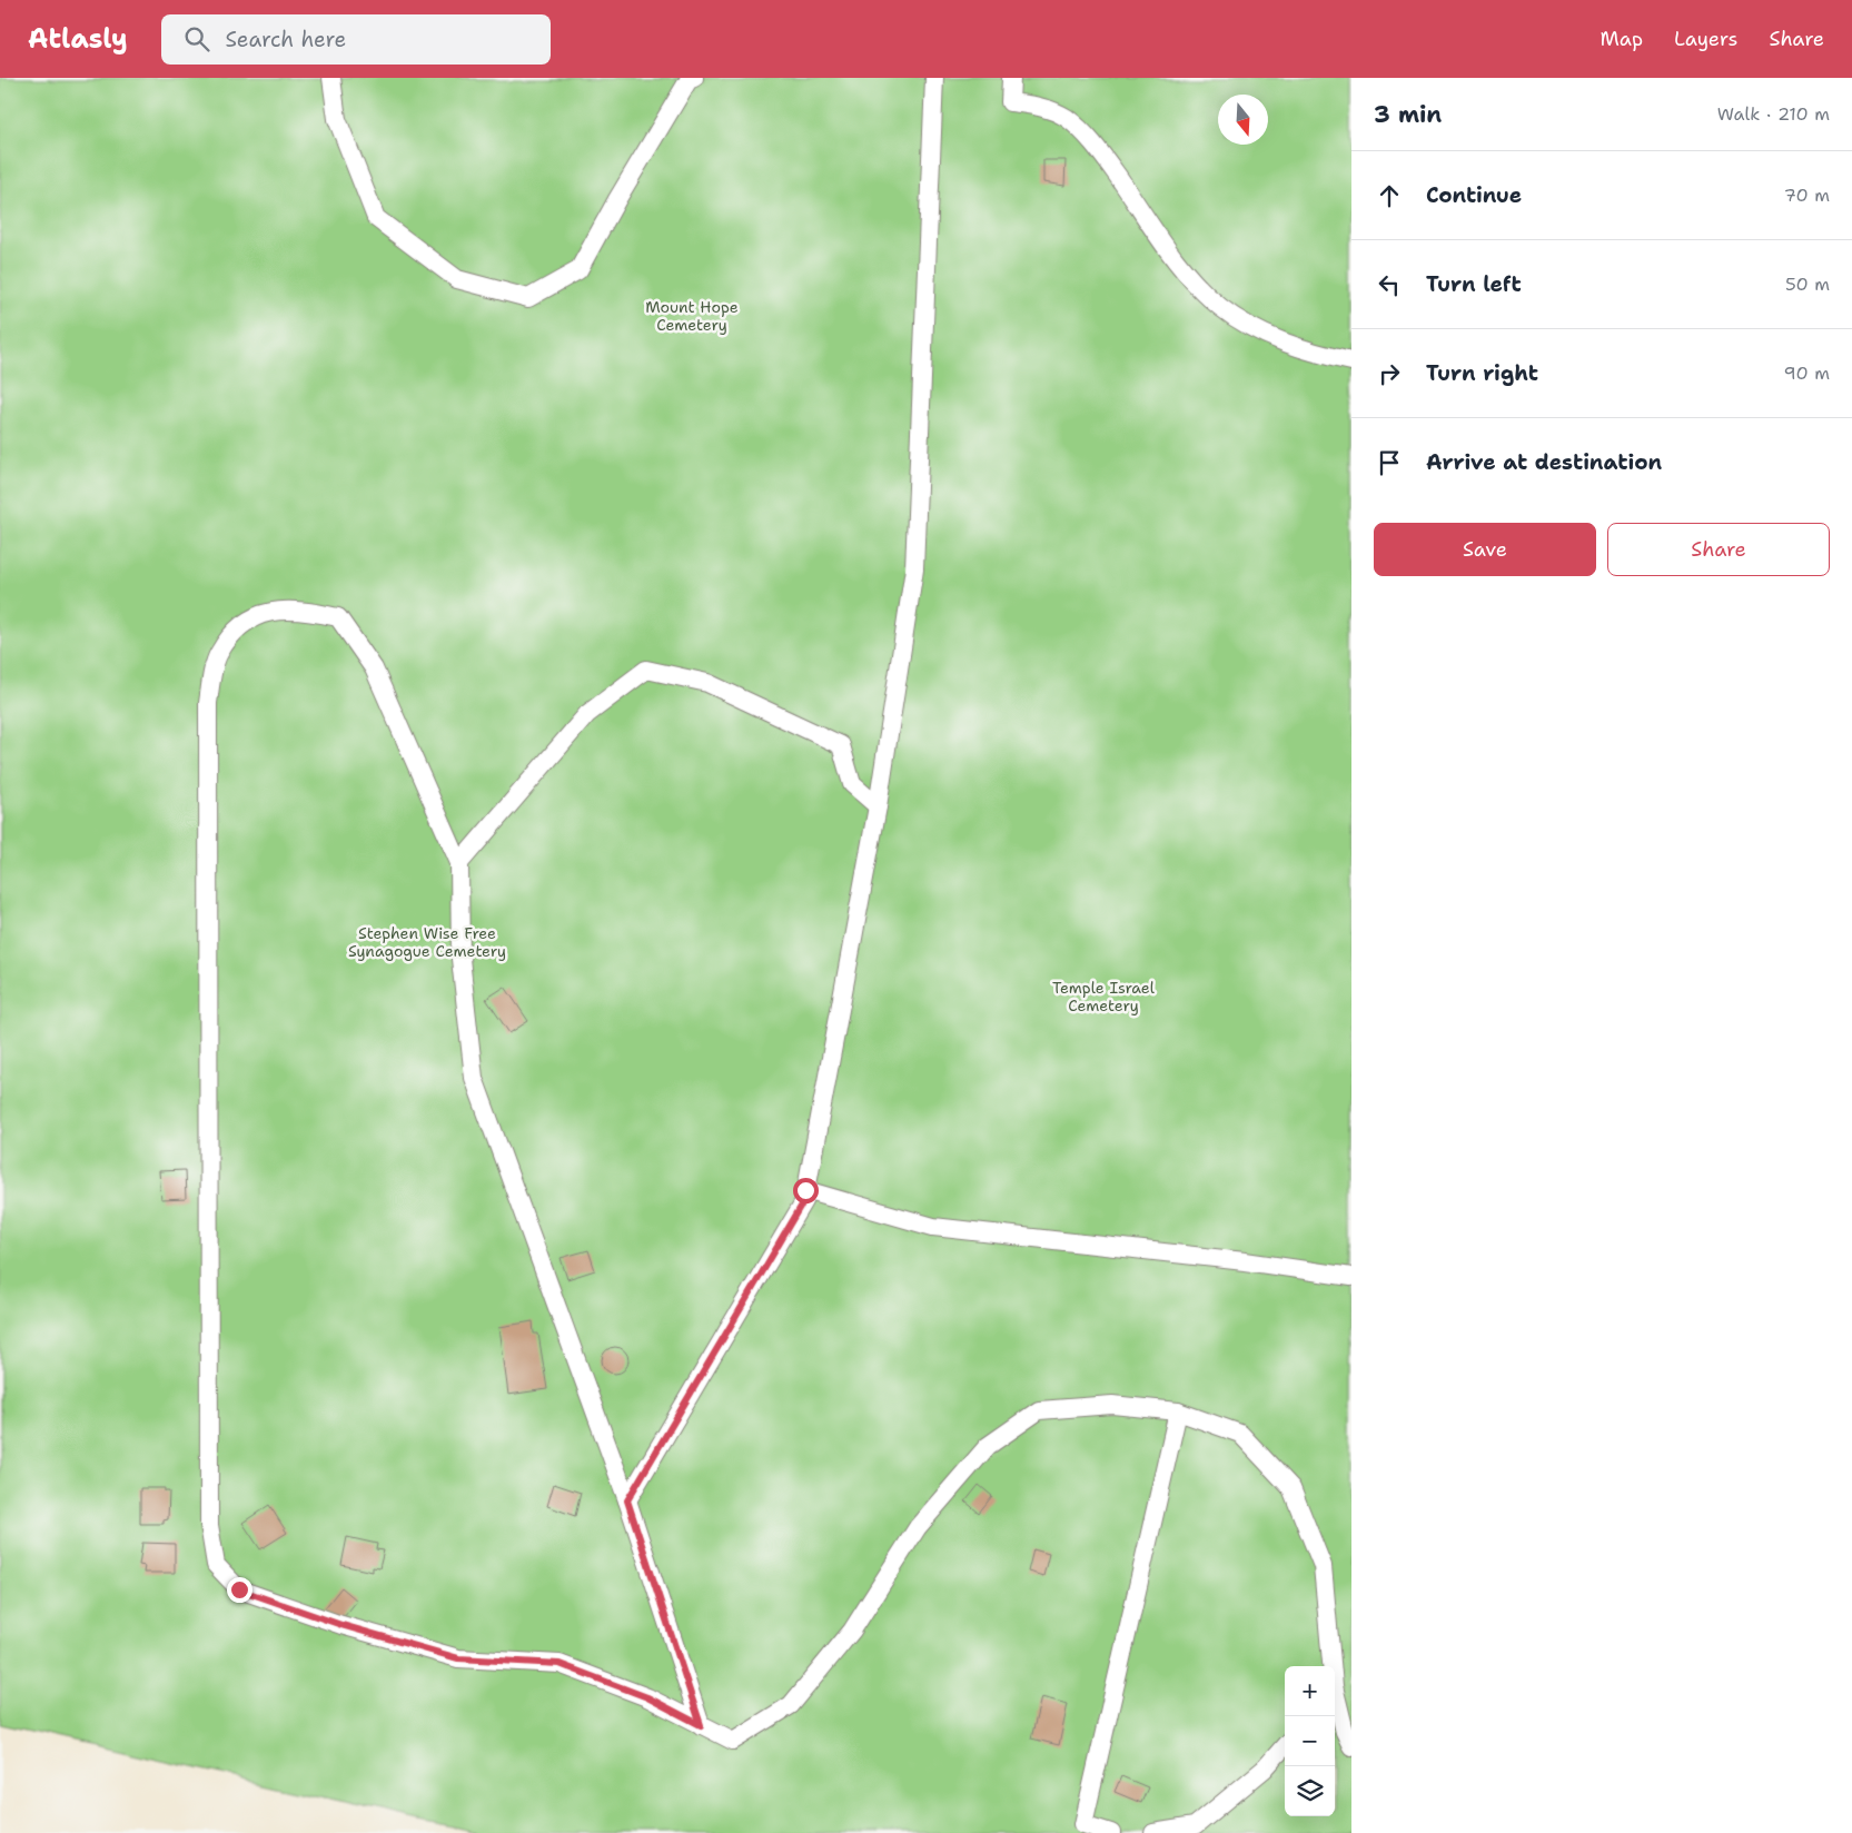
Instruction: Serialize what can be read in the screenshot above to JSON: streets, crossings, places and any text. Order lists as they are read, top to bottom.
{
  "parks": ["Mount Hope Cemetery", "Stephen Wise Free Synagogue Cemetery", "Temple Israel Cemetery"],
  "north": "bottom",
  "page": {
    "header": "Atlasly",
    "search": "Search here",
    "nav": ["Map", "Layers", "Share"],
    "heading": ["3 min", "Walk · 210 m"],
    "list": [
      ["Continue", "70 m"],
      ["Turn left", "50 m"],
      ["Turn right", "90 m"],
      "Arrive at destination"
    ],
    "buttons": ["Save", "Share"],
    "map_buttons": ["+", "−"]
  }
}
